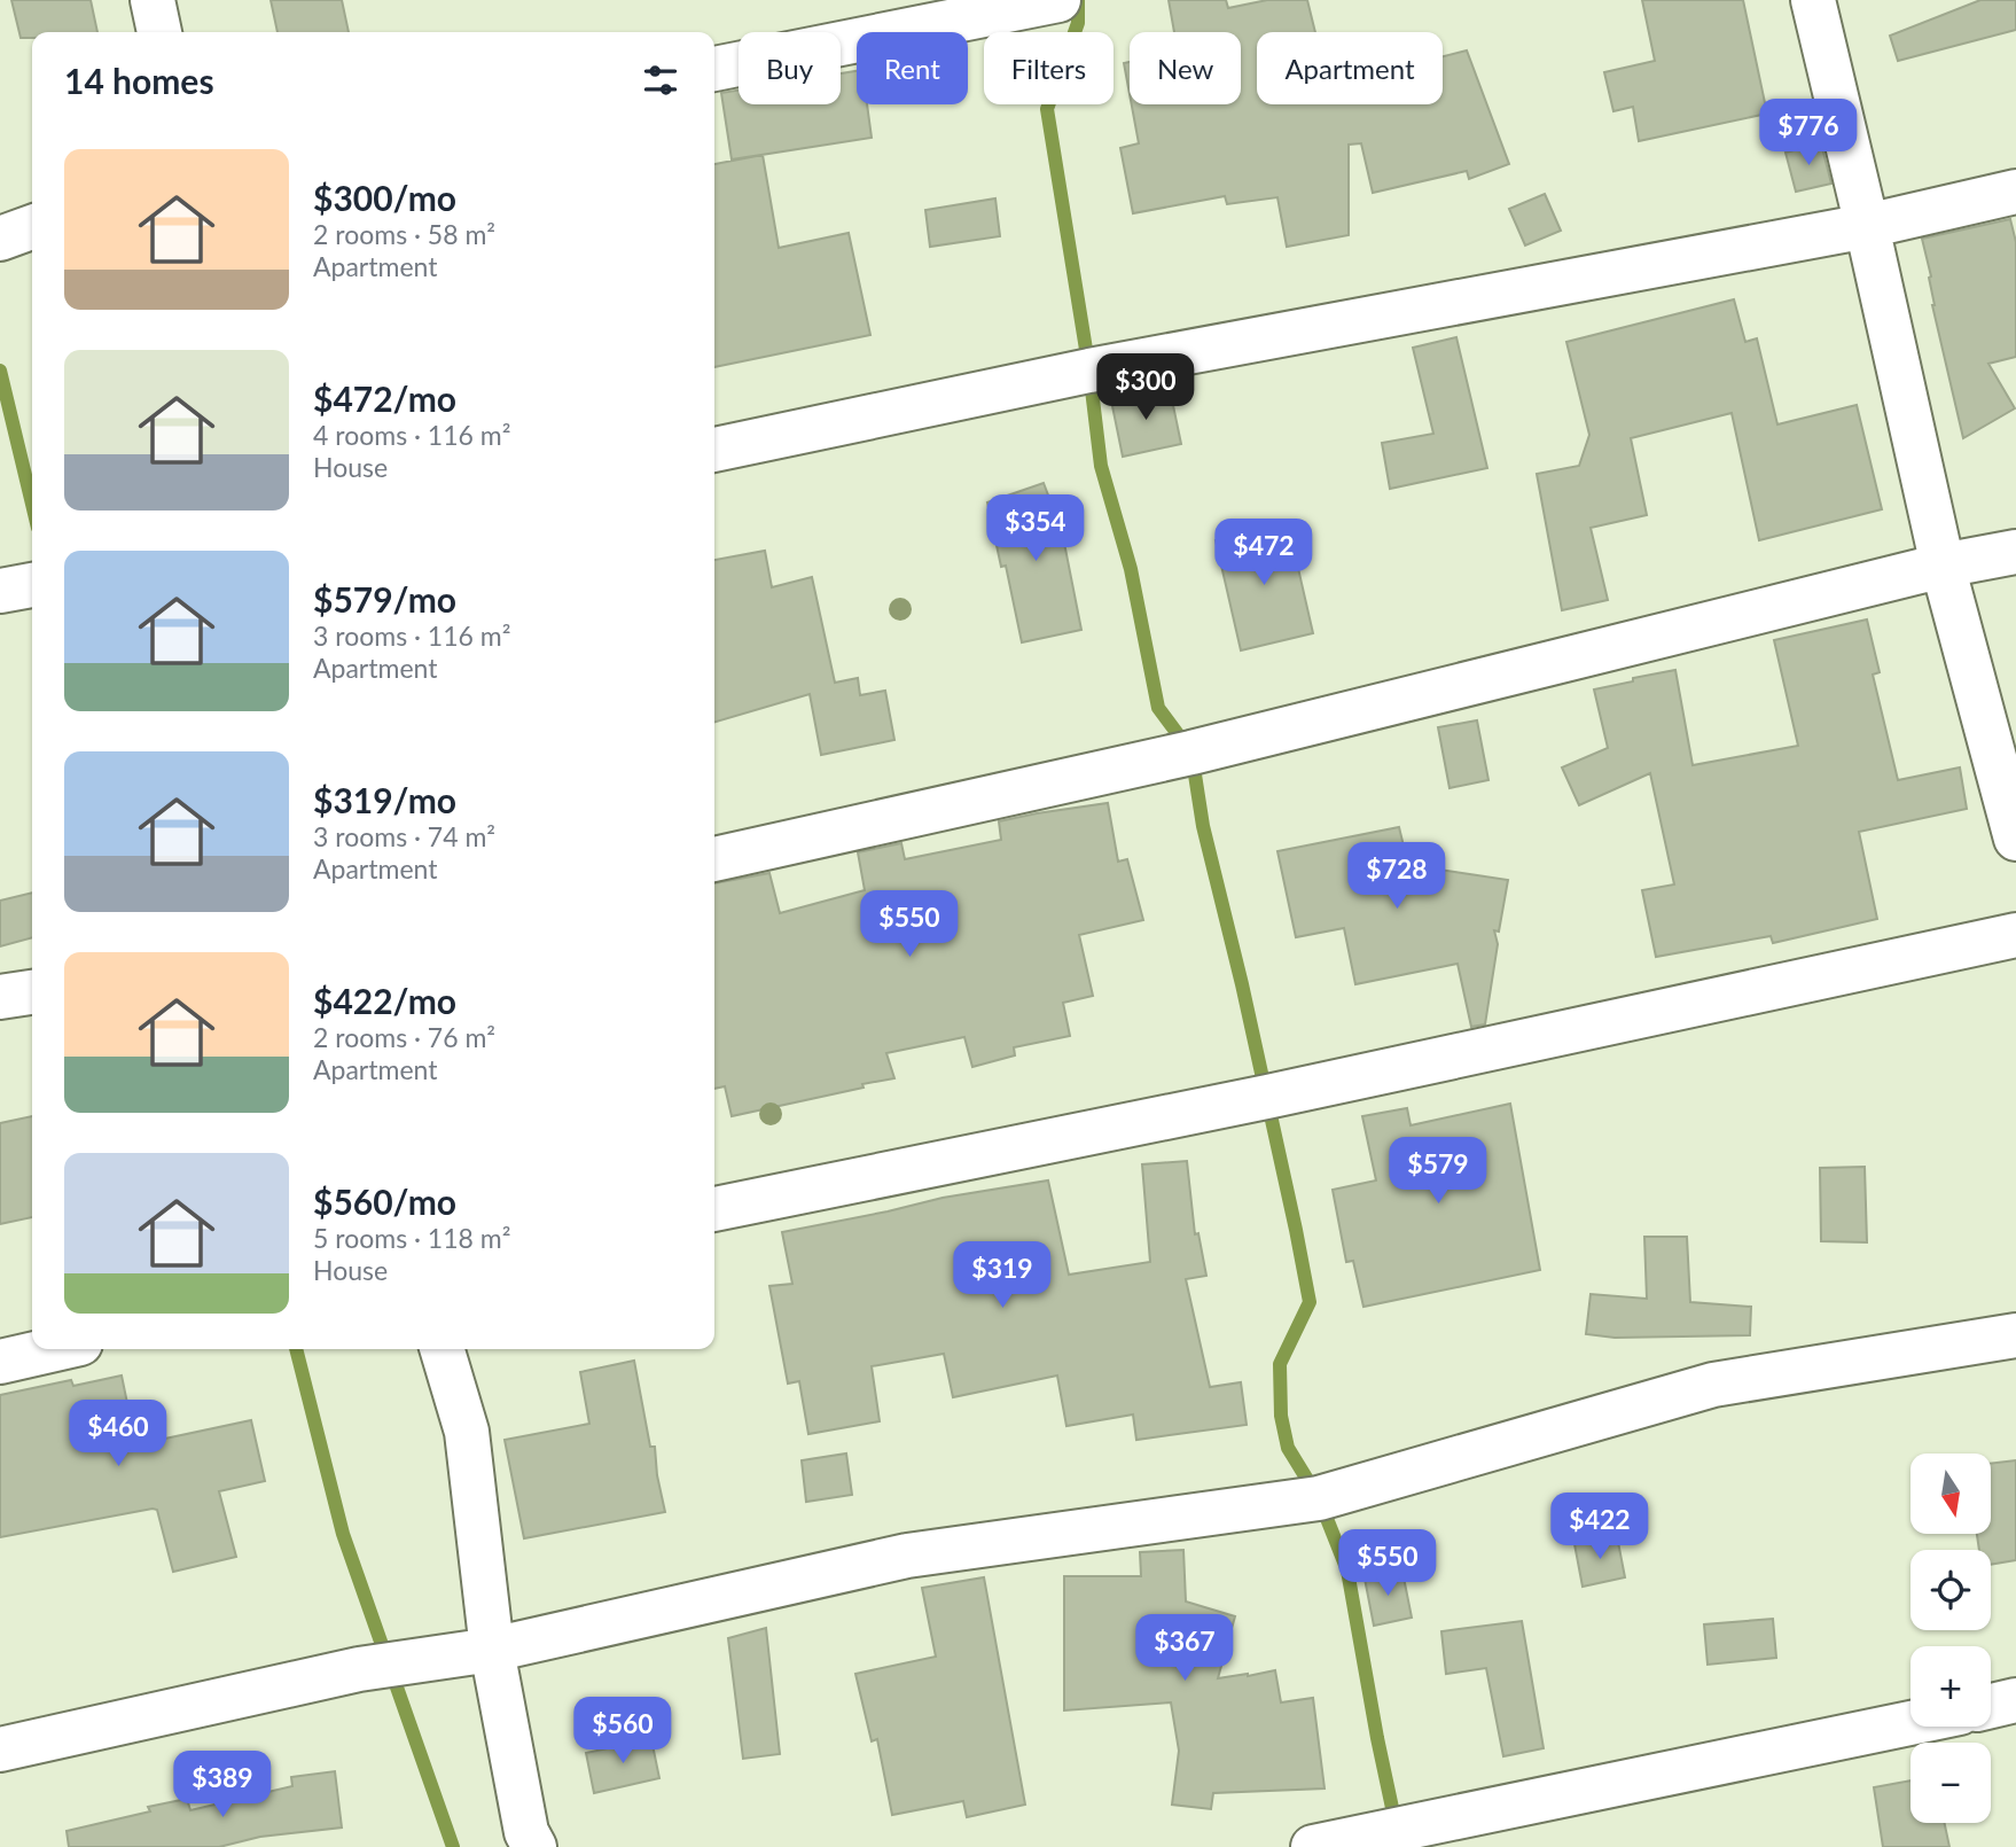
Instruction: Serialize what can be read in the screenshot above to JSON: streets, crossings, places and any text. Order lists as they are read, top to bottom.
{
  "north": "bottom",
  "page": {
    "chip": [
      "Buy",
      "Rent",
      "Filters",
      "New",
      "Apartment"
    ],
    "heading": "14 homes",
    "price": [
      "$776",
      "$300",
      "$354",
      "$472",
      "$728",
      "$550",
      "$579",
      "$319",
      "$460",
      "$422",
      "$550",
      "$367",
      "$560",
      "$389"
    ],
    "list": [
      {
        "name": "$300/mo",
        "note": "2 rooms · 58 m² · Apartment"
      },
      {
        "name": "$472/mo",
        "note": "4 rooms · 116 m² · House"
      },
      {
        "name": "$579/mo",
        "note": "3 rooms · 116 m² · Apartment"
      },
      {
        "name": "$319/mo",
        "note": "3 rooms · 74 m² · Apartment"
      },
      {
        "name": "$422/mo",
        "note": "2 rooms · 76 m² · Apartment"
      },
      {
        "name": "$560/mo",
        "note": "5 rooms · 118 m² · House"
      }
    ],
    "map_buttons": ["+", "−"]
  }
}
